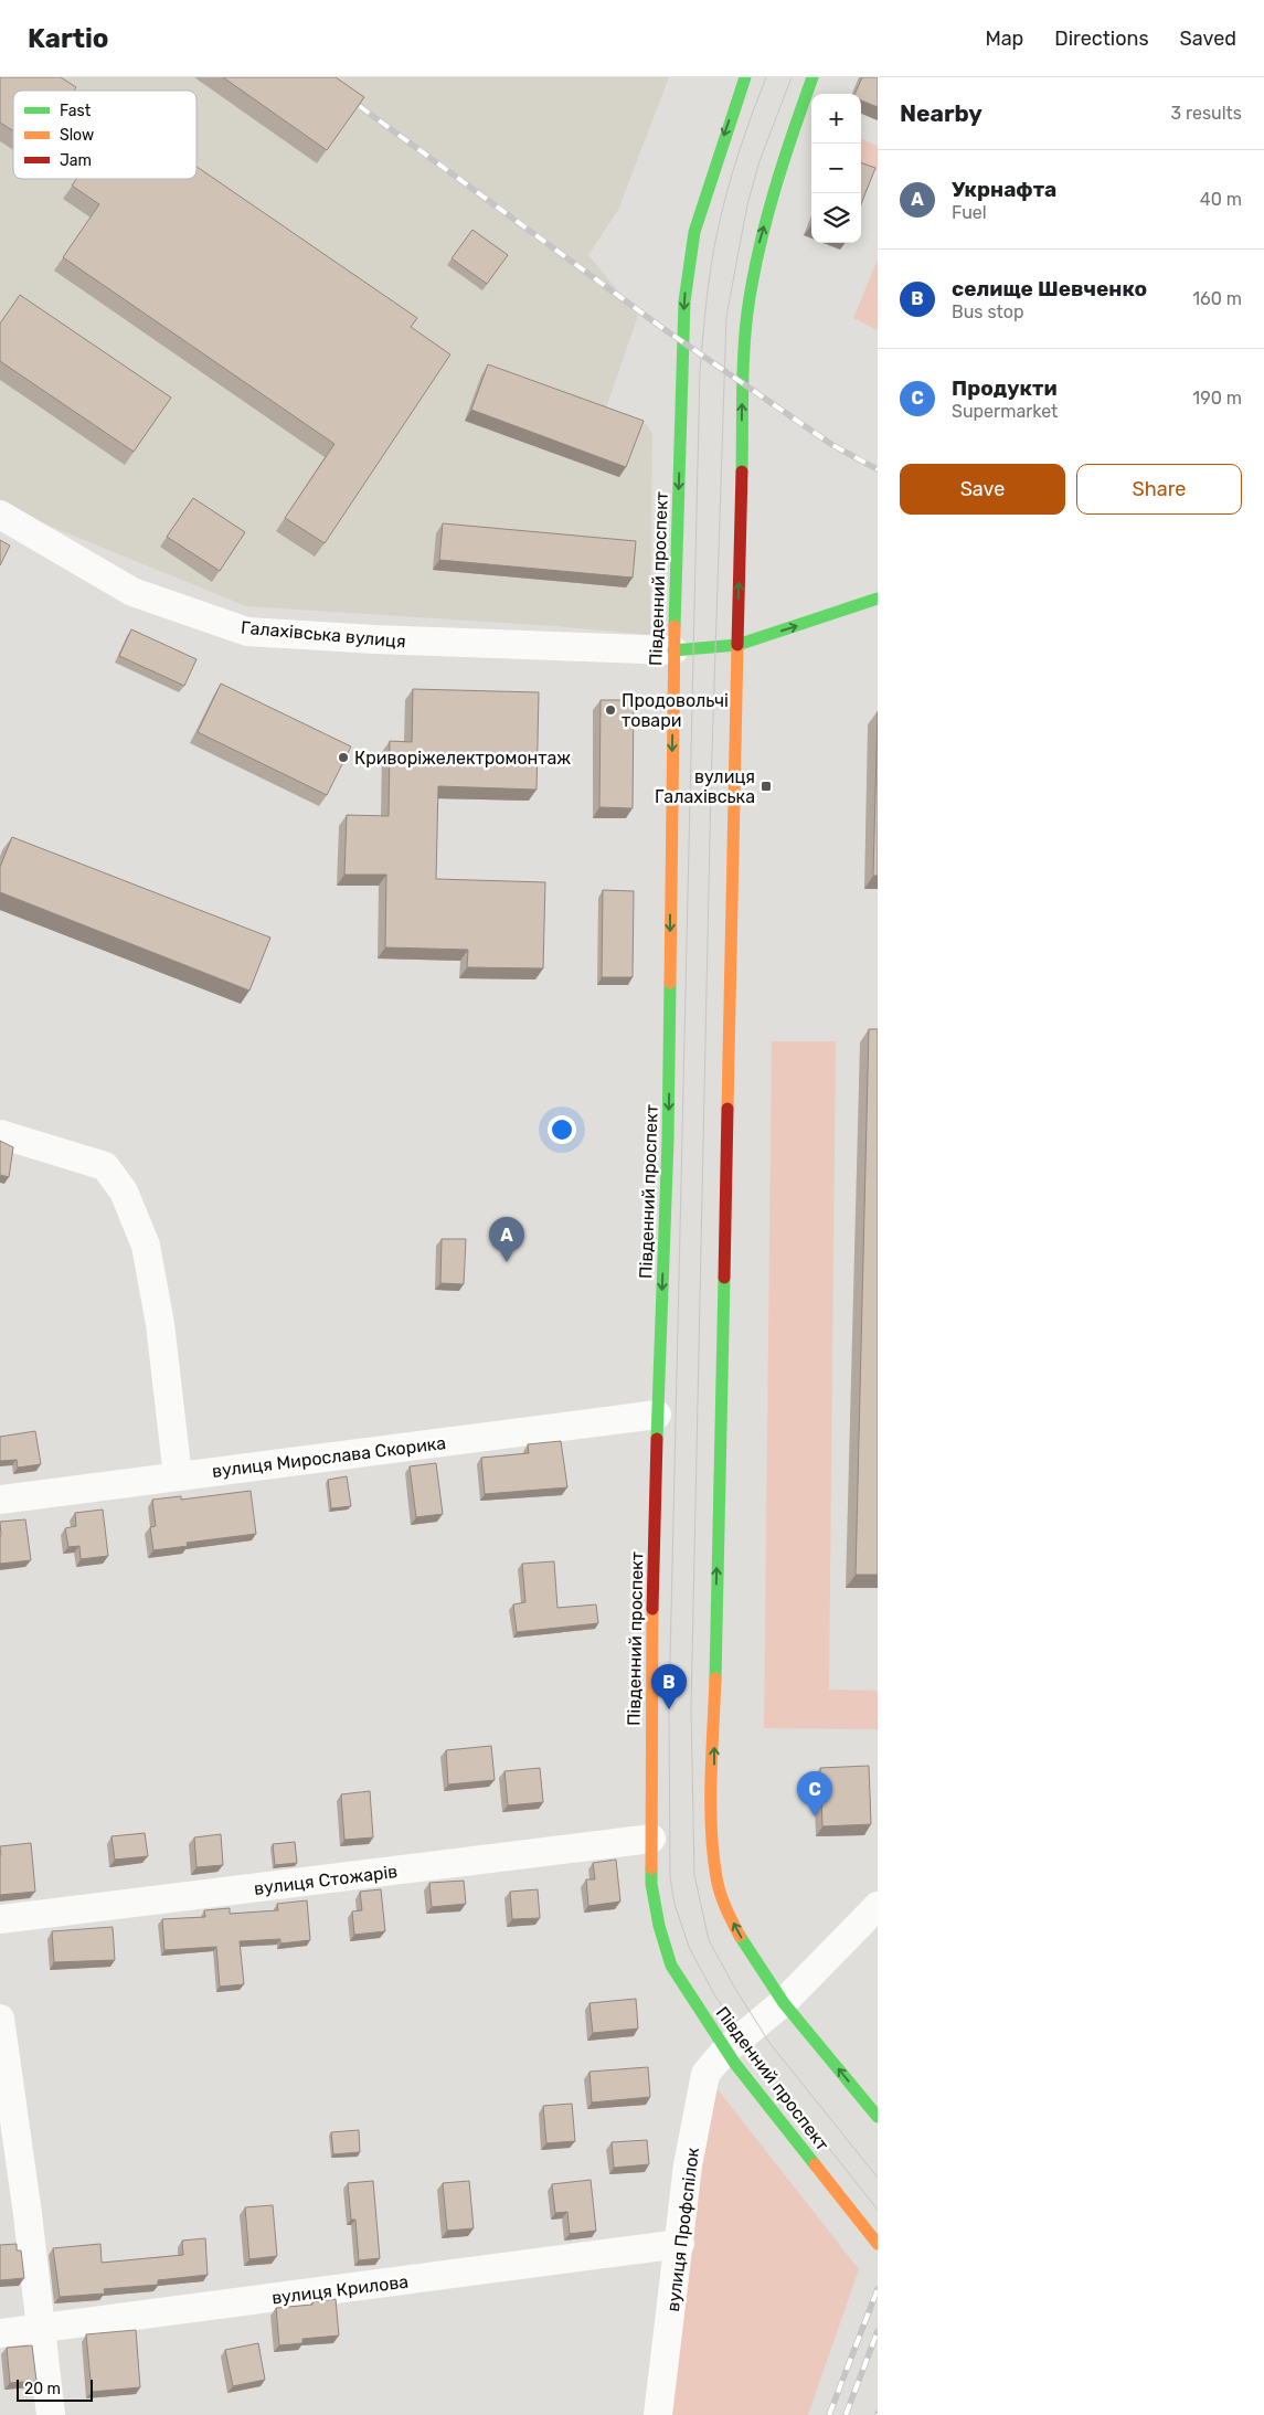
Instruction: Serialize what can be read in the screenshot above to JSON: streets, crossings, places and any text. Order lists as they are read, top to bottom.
{
  "streets": {
    "main road": ["Південний проспект"],
    "street": [
      "Галахівська вулиця",
      "вулиця Мирослава Скорика",
      "вулиця Стожарів",
      "вулиця Профспілок",
      "вулиця Крилова"
    ]
  },
  "crossings": [
    ["Південний проспект", "Галахівська вулиця"],
    ["Південний проспект", "вулиця Мирослава Скорика"],
    ["Південний проспект", "вулиця Стожарів"],
    ["Південний проспект", "вулиця Профспілок"],
    ["вулиця Профспілок", "вулиця Крилова"]
  ],
  "places": {
    "other": ["Продовольчі товари", "Криворіжелектромонтаж"],
    "transit": ["вулиця Галахівська"]
  },
  "legend": ["Fast", "Slow", "Jam"],
  "scale_bar": "20 m",
  "page": {
    "header": "Kartio",
    "nav": ["Map", "Directions", "Saved"],
    "heading": ["Nearby", "3 results"],
    "map_buttons": ["+", "−"],
    "list": [
      {
        "mark": "A",
        "name": "Укрнафта",
        "note": "Fuel",
        "value": "40 m"
      },
      {
        "mark": "B",
        "name": "селище Шевченко",
        "note": "Bus stop",
        "value": "160 m"
      },
      {
        "mark": "C",
        "name": "Продукти",
        "note": "Supermarket",
        "value": "190 m"
      }
    ],
    "buttons": ["Save", "Share"],
    "pins": ["A", "B", "C"],
    "scale": "20 m"
  }
}
